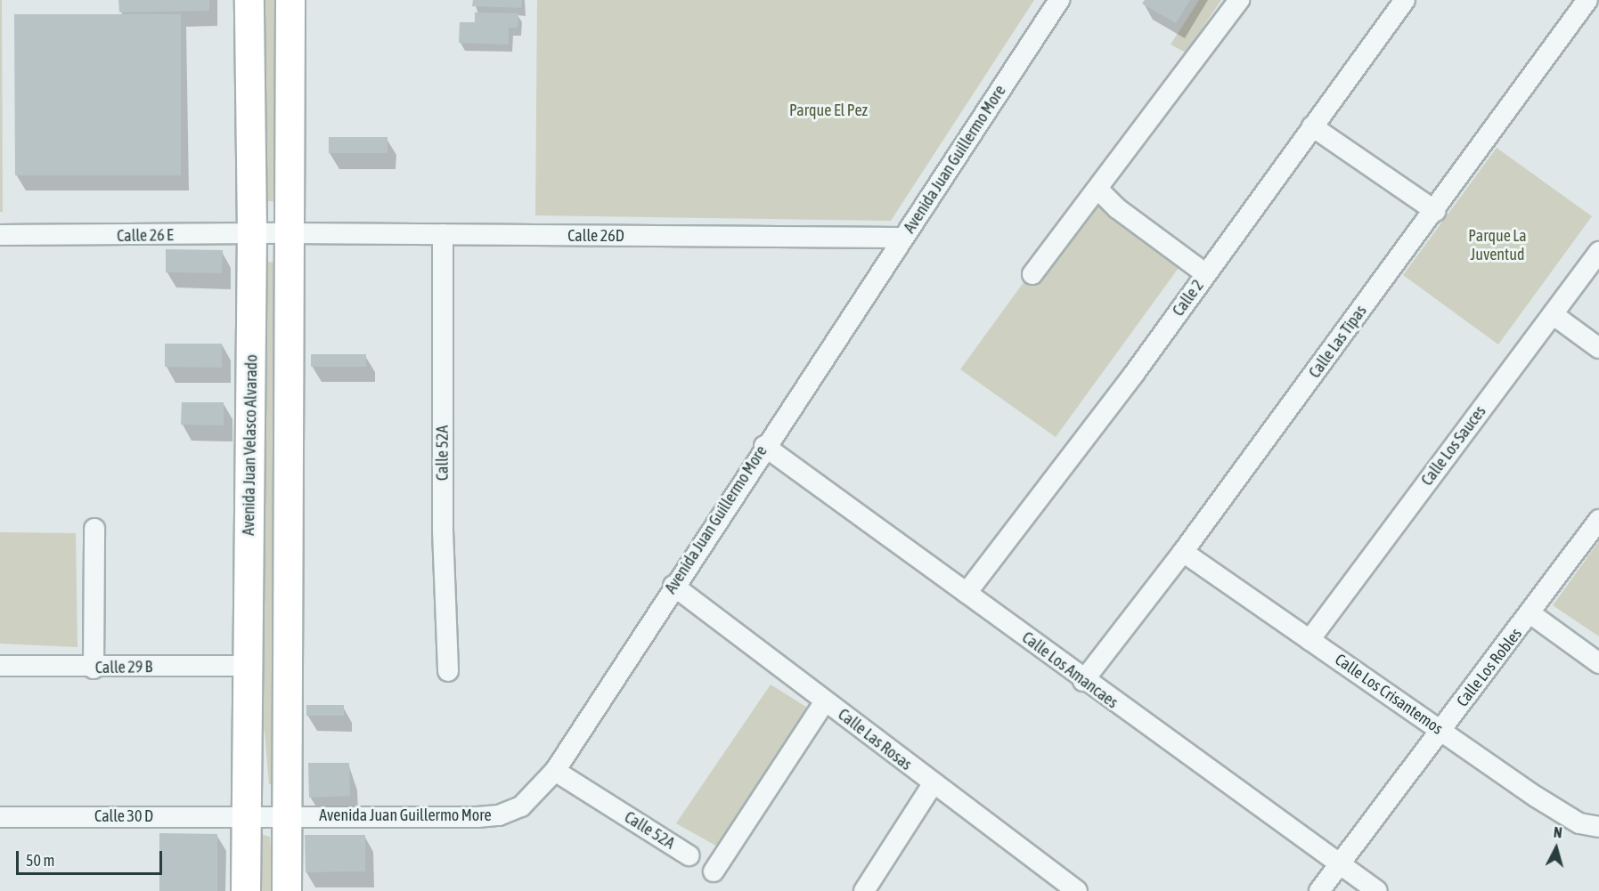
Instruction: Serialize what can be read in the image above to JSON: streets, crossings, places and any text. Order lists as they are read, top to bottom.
{
  "streets": {
    "main road": ["Avenida Juan Velasco Alvarado"],
    "street": [
      "Avenida Juan Guillermo More",
      "Calle 26 E",
      "Calle 26D",
      "Calle 2",
      "Calle Las Tipas",
      "Calle Los Sauces",
      "Calle 52A",
      "Calle 29 B",
      "Calle Los Robles",
      "Calle Los Amancaes",
      "Calle Los Crisantemos",
      "Calle Las Rosas",
      "Calle 30 D"
    ]
  },
  "crossings": [
    ["Avenida Juan Guillermo More", "Calle 26D"],
    ["Avenida Juan Guillermo More", "Avenida Juan Velasco Alvarado"],
    ["Avenida Juan Guillermo More", "Calle 52A"],
    ["Avenida Juan Guillermo More", "Calle Los Amancaes"],
    ["Avenida Juan Guillermo More", "Calle Las Rosas"],
    ["Avenida Juan Guillermo More", "Calle 30 D"],
    ["Calle 26 E", "Calle 26D"],
    ["Calle 26 E", "Avenida Juan Velasco Alvarado"],
    ["Calle 26D", "Calle 52A"],
    ["Calle 2", "Calle Los Amancaes"],
    ["Calle Las Tipas", "Calle Los Amancaes"],
    ["Calle Las Tipas", "Calle Los Crisantemos"],
    ["Avenida Juan Velasco Alvarado", "Calle 29 B"],
    ["Avenida Juan Velasco Alvarado", "Calle 30 D"],
    ["Calle Los Sauces", "Calle Los Crisantemos"],
    ["Calle Los Robles", "Calle Los Amancaes"],
    ["Calle Los Robles", "Calle Los Crisantemos"]
  ],
  "parks": ["Parque El Pez", "Parque La Juventud"],
  "scale_bar": "50 m",
  "north": "top"
}
